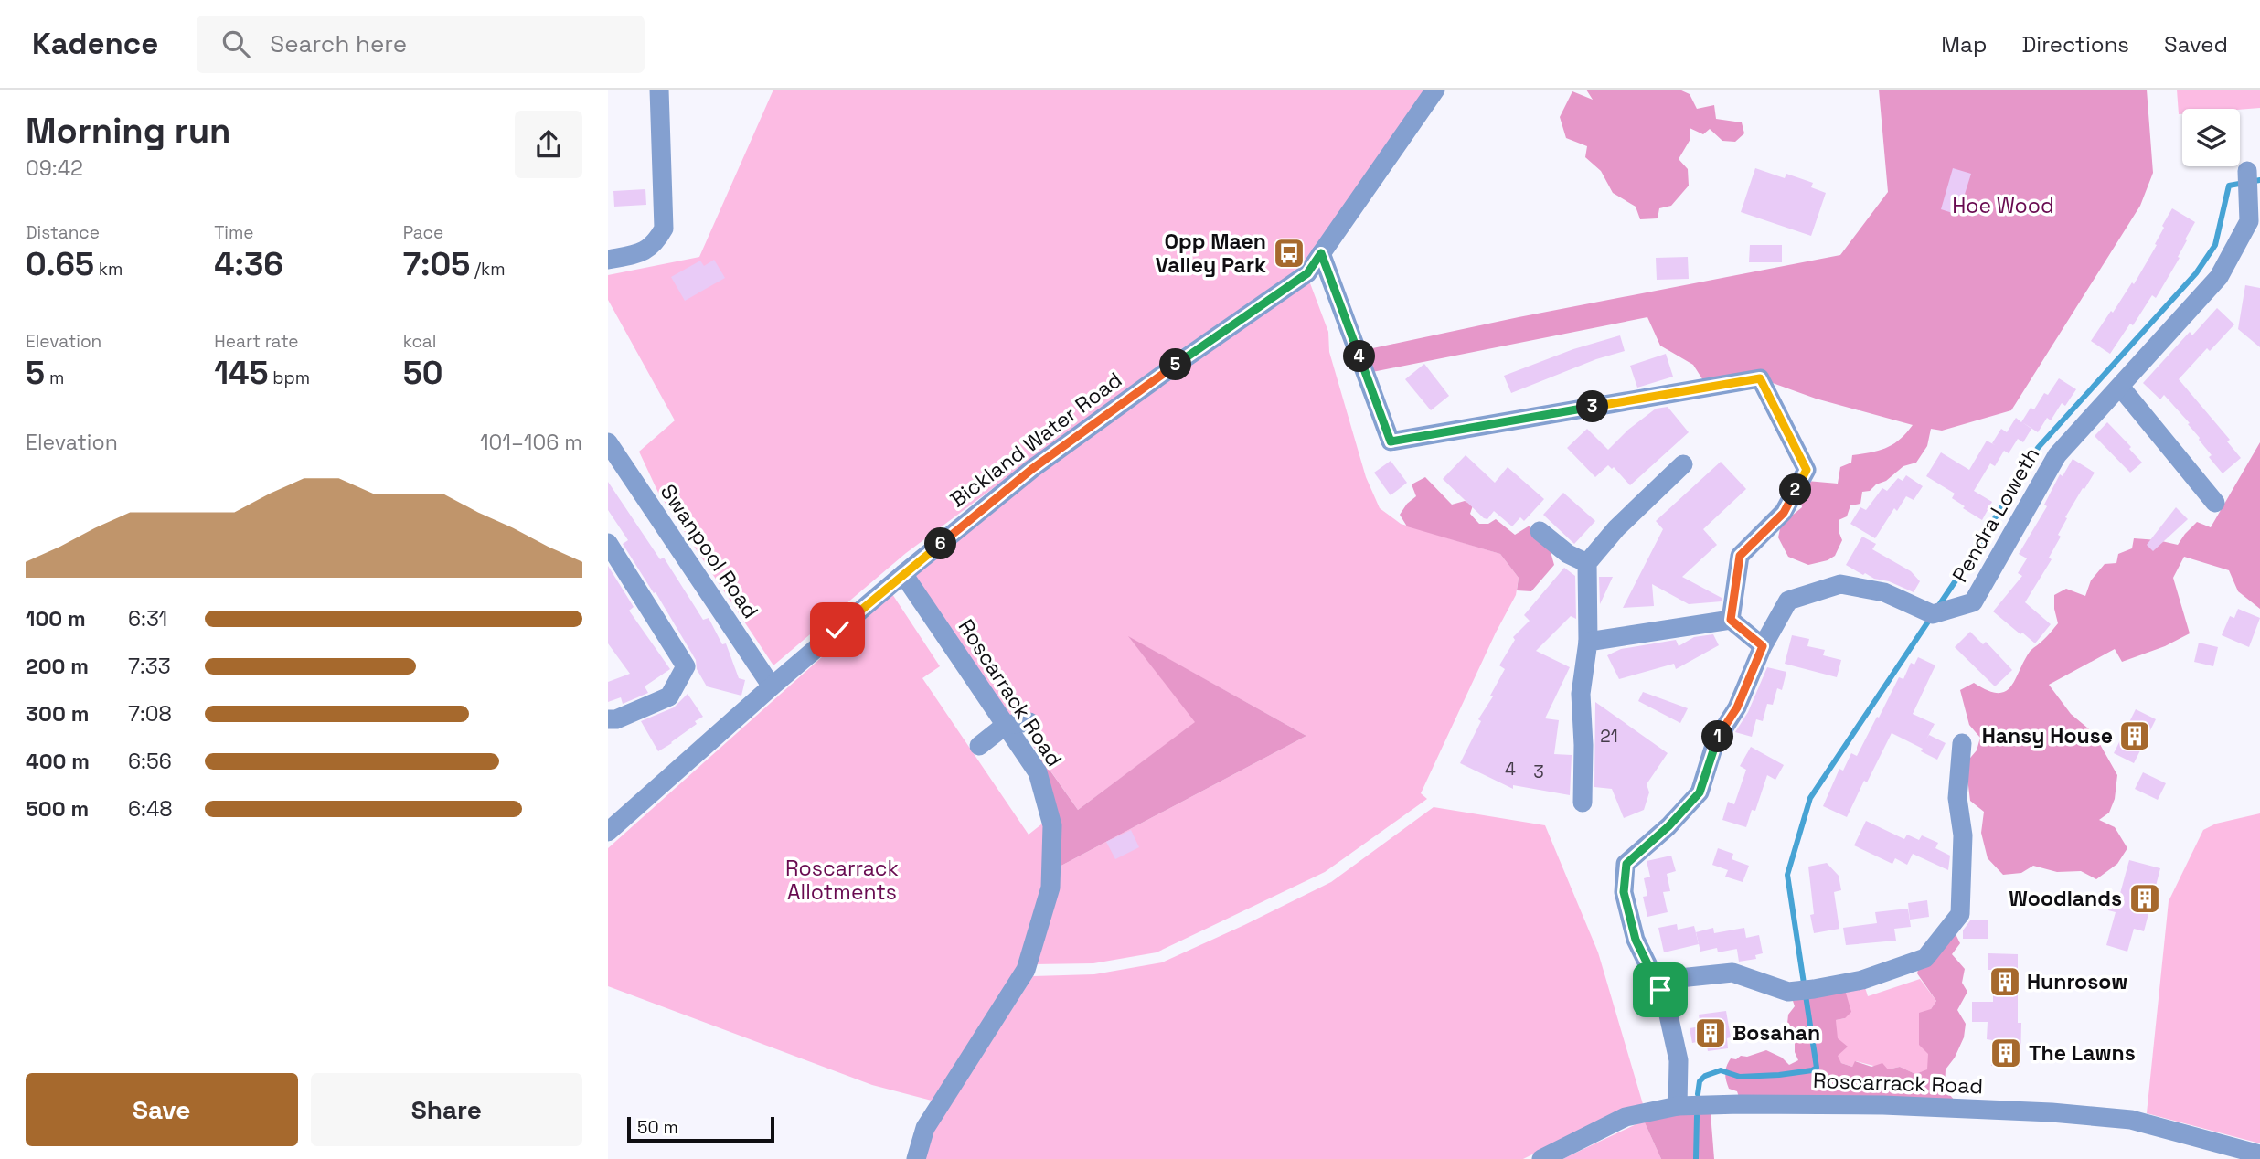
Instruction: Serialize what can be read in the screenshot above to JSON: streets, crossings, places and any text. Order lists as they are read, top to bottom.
{
  "streets": {
    "street": [
      "Bickland Water Road",
      "Pendra Loweth",
      "Swanpool Road",
      "Roscarrack Road"
    ]
  },
  "crossings": [
    ["Bickland Water Road", "Swanpool Road"],
    ["Bickland Water Road", "Roscarrack Road"],
    ["Pendra Loweth", "Roscarrack Road"]
  ],
  "parks": ["Hoe Wood", "Roscarrack Allotments"],
  "places": {
    "bus stop": ["Opp Maen Valley Park"],
    "building": [
      "Hansy House",
      "Woodlands",
      "Hunrosow",
      "Bosahan",
      "The Lawns"
    ]
  },
  "house_numbers": ["21", "4", "3"],
  "scale_bar": "50 m",
  "page": {
    "header": "Kadence",
    "search": "Search here",
    "nav": ["Map", "Directions", "Saved"],
    "heading": ["Morning run", "09:42"],
    "stats": [
      ["Distance", "0.65 km"],
      ["Time", "4:36"],
      ["Pace", "7:05 /km"],
      ["Elevation", "5 m"],
      ["Heart rate", "145 bpm"],
      ["kcal", "50"]
    ],
    "pins": [
      "4",
      "5",
      "3",
      "2",
      "6",
      "1"
    ],
    "chart": ["Elevation", "101–106 m"],
    "list": [
      {
        "name": "100 m",
        "note": "6:31"
      },
      {
        "name": "200 m",
        "note": "7:33"
      },
      {
        "name": "300 m",
        "note": "7:08"
      },
      {
        "name": "400 m",
        "note": "6:56"
      },
      {
        "name": "500 m",
        "note": "6:48"
      }
    ],
    "buttons": ["Save", "Share"],
    "scale": "50 m"
  }
}
